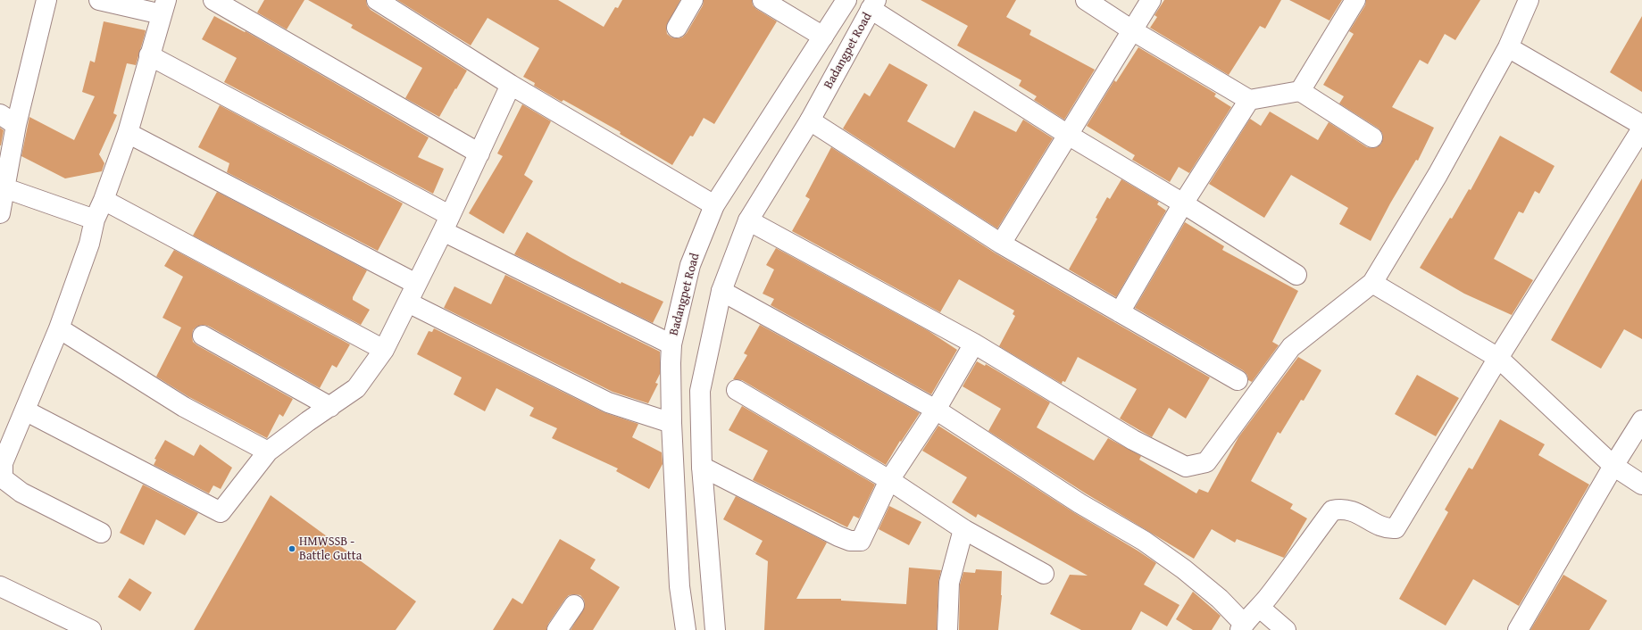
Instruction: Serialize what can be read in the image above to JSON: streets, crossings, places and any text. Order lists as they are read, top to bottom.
{
  "streets": {
    "street": ["Badangpet Road"]
  },
  "places": ["HMWSSB - Battle Gutta"]
}
